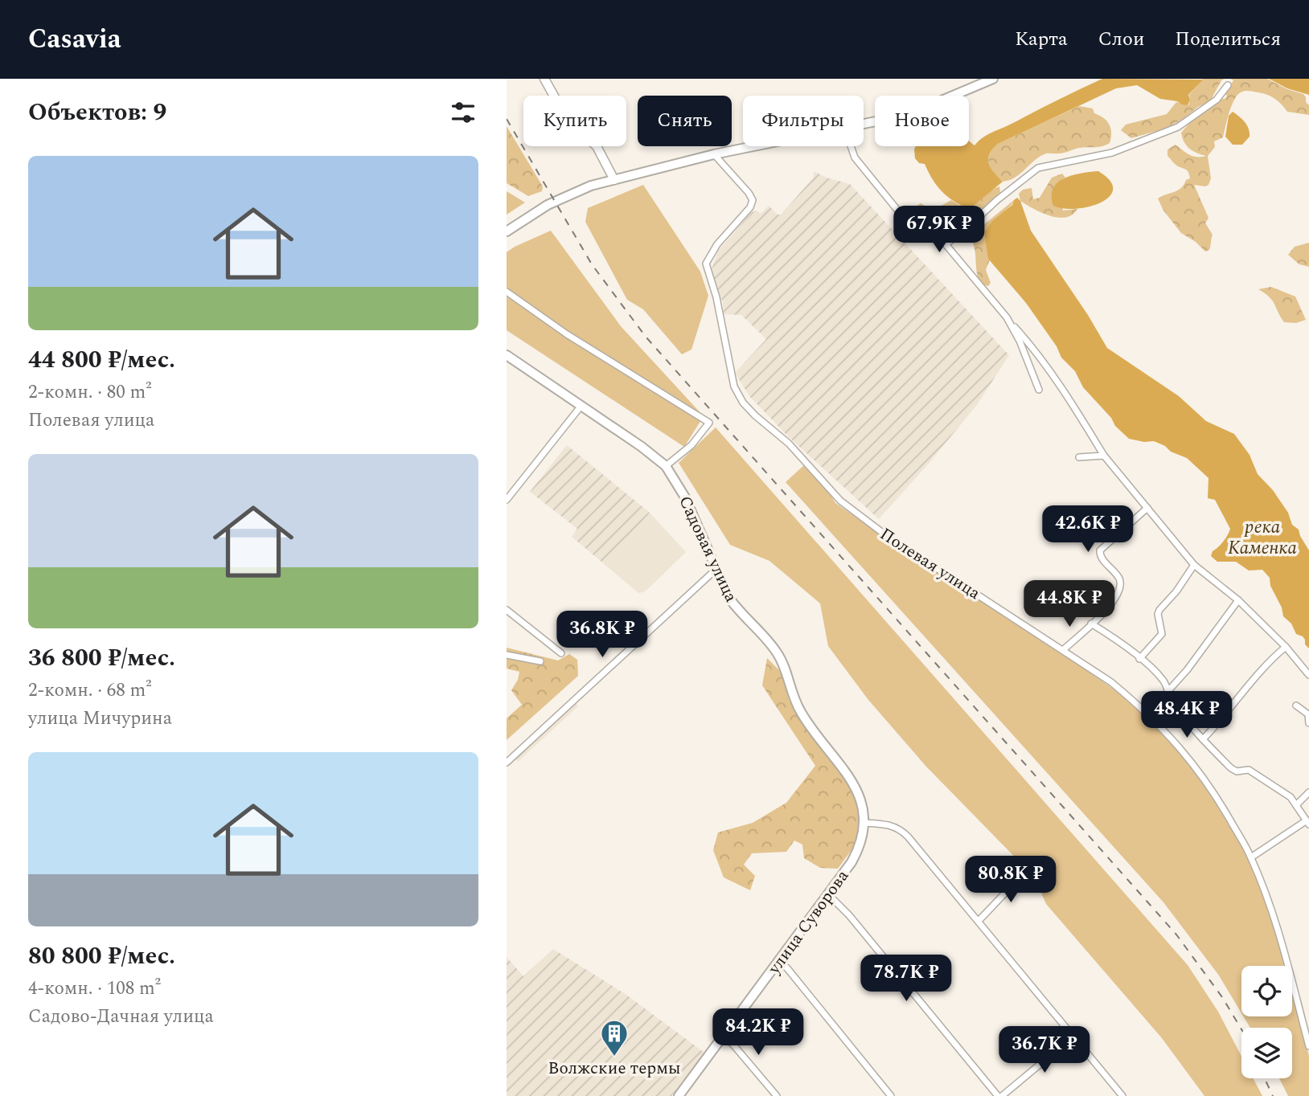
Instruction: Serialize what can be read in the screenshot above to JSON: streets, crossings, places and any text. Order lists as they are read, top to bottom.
{
  "streets": {
    "main road": ["Садовая улица", "улица Суворова"],
    "street": ["Полевая улица"]
  },
  "crossings": [
    ["Садовая улица", "улица Суворова"]
  ],
  "water": ["река Каменка"],
  "places": {
    "building": ["Волжские термы"]
  },
  "page": {
    "header": "Casavia",
    "nav": ["Карта", "Слои", "Поделиться"],
    "heading": "Объектов: 9",
    "chip": [
      "Купить",
      "Снять",
      "Фильтры",
      "Новое"
    ],
    "list": [
      {
        "name": "44 800 ₽/мес.",
        "note": "2-комн. · 80 m² · Полевая улица"
      },
      {
        "name": "36 800 ₽/мес.",
        "note": "2-комн. · 68 m² · улица Мичурина"
      },
      {
        "name": "80 800 ₽/мес.",
        "note": "4-комн. · 108 m² · Садово-Дачная улица"
      }
    ],
    "price": [
      "67.9K ₽",
      "42.6K ₽",
      "44.8K ₽",
      "36.8K ₽",
      "48.4K ₽",
      "80.8K ₽",
      "78.7K ₽",
      "84.2K ₽",
      "36.7K ₽"
    ]
  }
}
